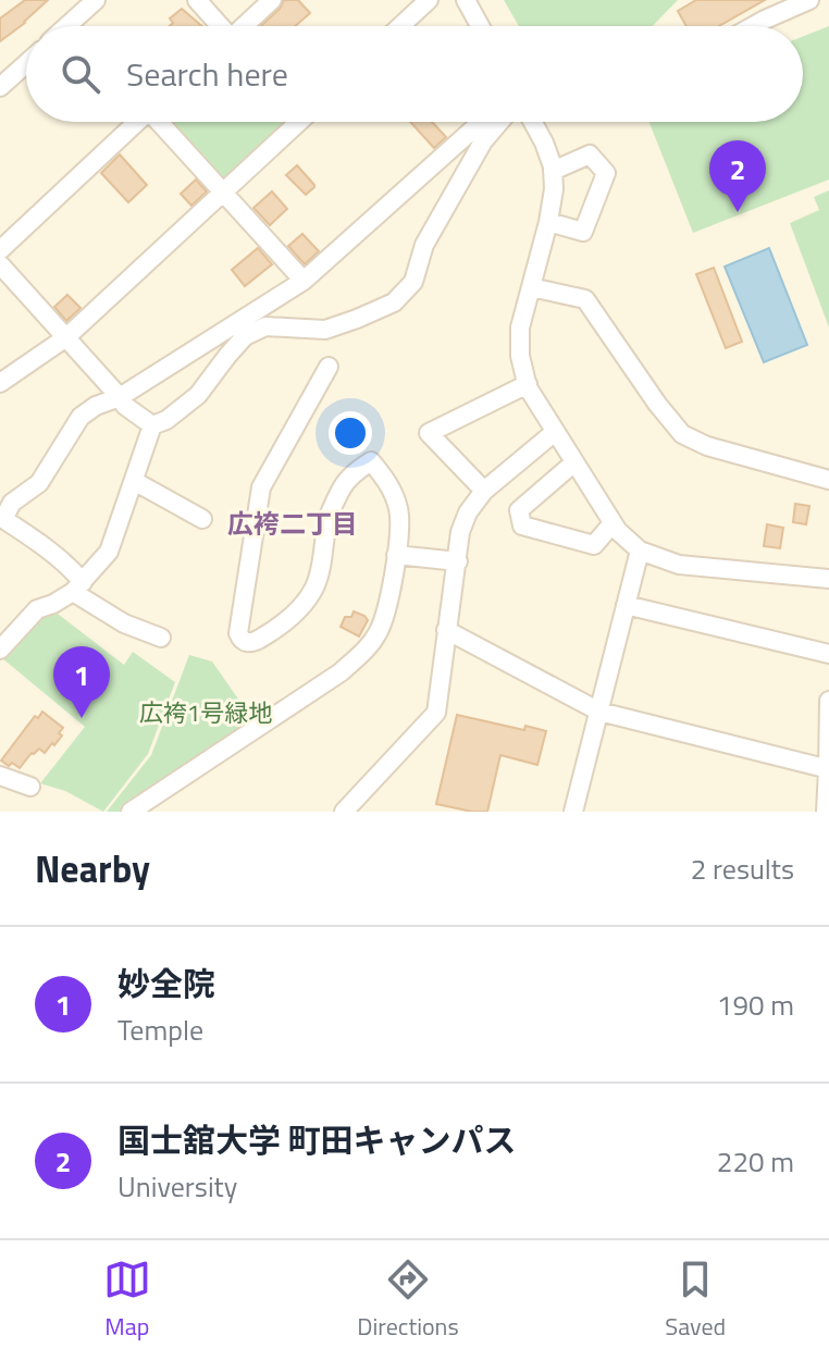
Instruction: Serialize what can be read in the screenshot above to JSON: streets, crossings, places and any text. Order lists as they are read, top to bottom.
{
  "districts": ["広袴二丁目"],
  "parks": ["広袴1号緑地"],
  "page": {
    "search": "Search here",
    "pins": ["2", "1"],
    "heading": ["Nearby", "2 results"],
    "list": [
      {
        "mark": "1",
        "name": "妙全院",
        "note": "Temple",
        "value": "190 m"
      },
      {
        "mark": "2",
        "name": "国士舘大学 町田キャンパス",
        "note": "University",
        "value": "220 m"
      }
    ],
    "nav": ["Map", "Directions", "Saved"]
  }
}
